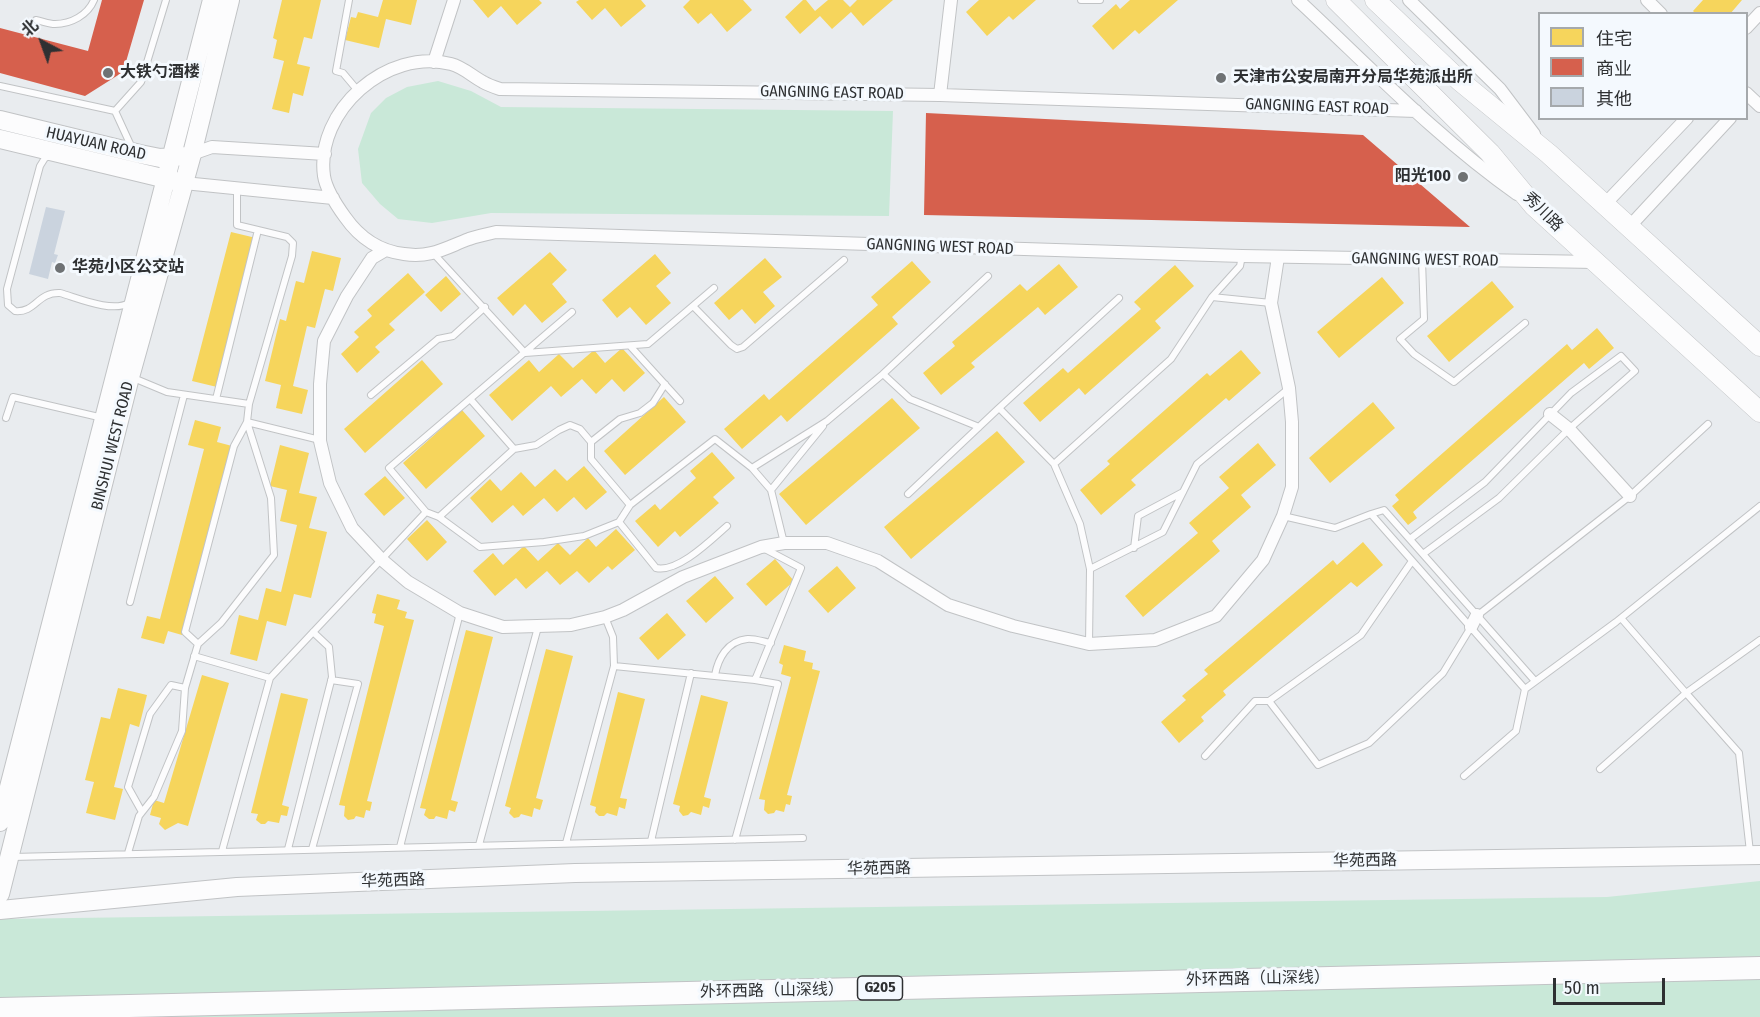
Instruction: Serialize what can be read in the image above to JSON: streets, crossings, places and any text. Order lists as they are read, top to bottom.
{
  "streets": {
    "highway": ["外环西路（山深线）", "G205"],
    "main road": [
      "HUAYUAN ROAD",
      "秀川路",
      "BINSHUI WEST ROAD",
      "华苑西路"
    ],
    "street": ["GANGNING EAST ROAD", "GANGNING WEST ROAD"]
  },
  "crossings": [
    ["GANGNING EAST ROAD", "GANGNING WEST ROAD"],
    ["HUAYUAN ROAD", "BINSHUI WEST ROAD"],
    ["秀川路", "GANGNING WEST ROAD"]
  ],
  "places": [
    "大铁勺酒楼",
    "天津市公安局南开分局华苑派出所",
    "阳光100",
    "华苑小区公交站"
  ],
  "legend": ["住宅", "商业", "其他"],
  "scale_bar": "50 m",
  "north": "top left"
}
